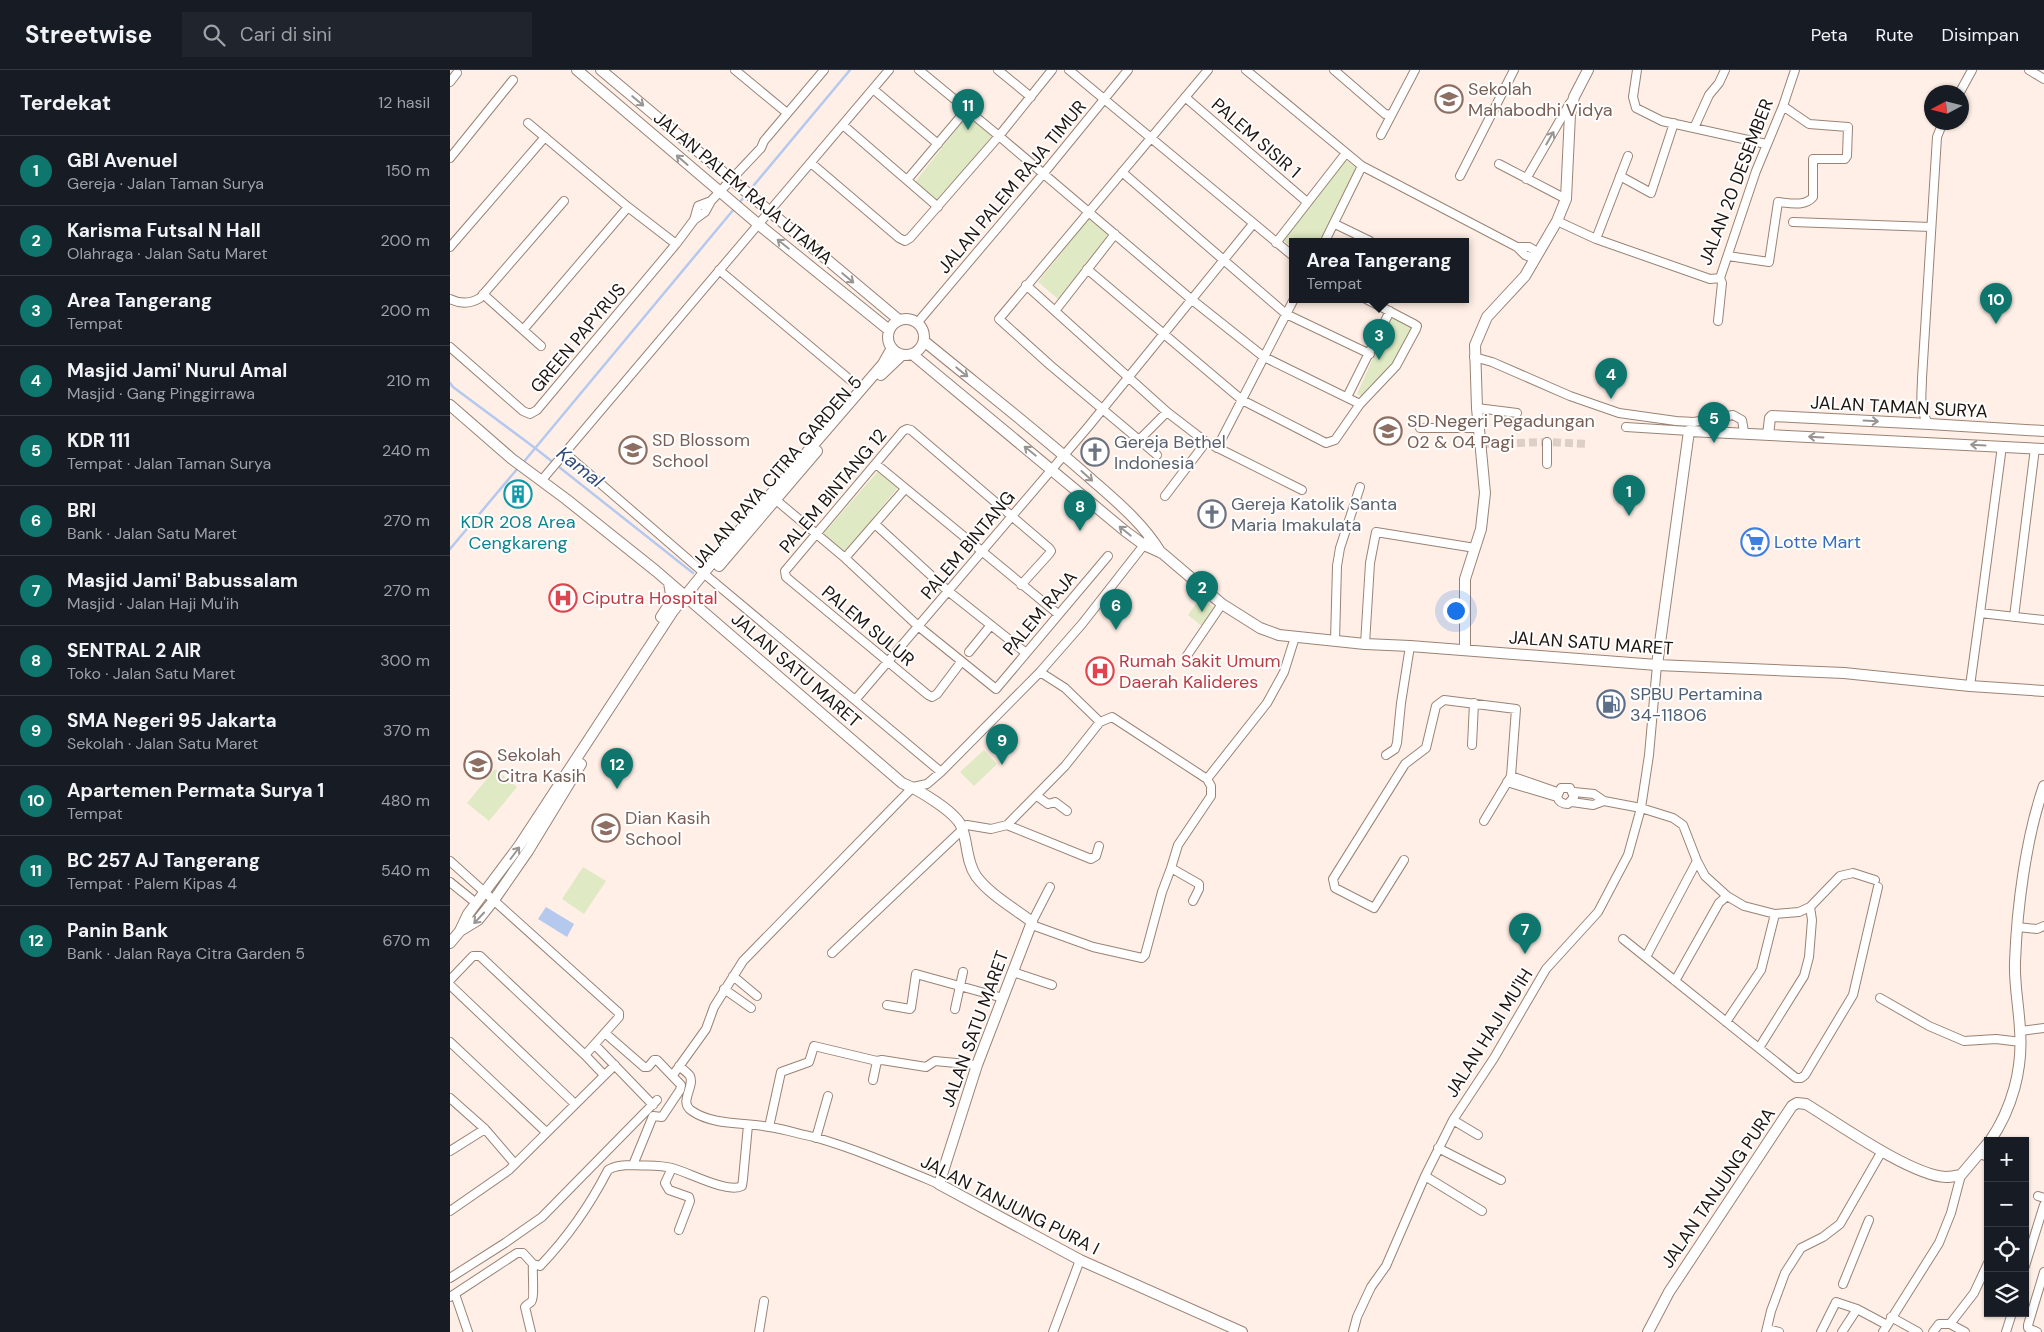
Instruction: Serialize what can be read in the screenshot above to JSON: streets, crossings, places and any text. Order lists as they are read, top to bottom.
{
  "streets": {
    "street": [
      "PALEM SISIR 1",
      "JALAN 20 DESEMBER",
      "JALAN PALEM RAJA TIMUR",
      "JALAN PALEM RAJA UTAMA",
      "GREEN PAPYRUS",
      "JALAN TAMAN SURYA",
      "JALAN RAYA CITRA GARDEN 5",
      "PALEM BINTANG 12",
      "PALEM BINTANG",
      "PALEM RAJA",
      "PALEM SULUR",
      "JALAN SATU MARET",
      "JALAN HAJI MU'IH",
      "JALAN TANJUNG PURA",
      "JALAN TANJUNG PURA I"
    ]
  },
  "crossings": [
    ["JALAN PALEM RAJA TIMUR", "JALAN PALEM RAJA UTAMA"],
    ["JALAN PALEM RAJA TIMUR", "JALAN RAYA CITRA GARDEN 5"],
    ["JALAN PALEM RAJA TIMUR", "JALAN SATU MARET"],
    ["JALAN PALEM RAJA UTAMA", "GREEN PAPYRUS"],
    ["JALAN PALEM RAJA UTAMA", "JALAN RAYA CITRA GARDEN 5"],
    ["JALAN PALEM RAJA UTAMA", "JALAN SATU MARET"],
    ["JALAN RAYA CITRA GARDEN 5", "JALAN SATU MARET"],
    ["PALEM BINTANG 12", "PALEM BINTANG"],
    ["PALEM BINTANG 12", "PALEM SULUR"],
    ["PALEM BINTANG", "PALEM SULUR"],
    ["PALEM BINTANG", "JALAN SATU MARET"],
    ["PALEM RAJA", "PALEM SULUR"],
    ["JALAN SATU MARET", "JALAN HAJI MU'IH"],
    ["JALAN SATU MARET", "JALAN TANJUNG PURA I"]
  ],
  "water": ["Kamal"],
  "places": {
    "school or university": [
      "Sekolah Mahabodhi Vidya",
      "SD Negeri Pegadungan 02 & 04 Pagi",
      "SD Blossom School",
      "Sekolah Citra Kasih",
      "Dian Kasih School"
    ],
    "church": ["Gereja Bethel Indonesia", "Gereja Katolik Santa Maria Imakulata"],
    "building": ["KDR 208 Area Cengkareng"],
    "supermarket": ["Lotte Mart"],
    "hospital": ["Ciputra Hospital", "Rumah Sakit Umum Daerah Kalideres"],
    "fuel station": ["SPBU Pertamina 34-11806"]
  },
  "north": "left",
  "page": {
    "header": "Streetwise",
    "search": "Cari di sini",
    "nav": ["Peta", "Rute", "Disimpan"],
    "heading": ["Terdekat", "12 hasil"],
    "pins": [
      "11",
      "10",
      "3",
      "4",
      "5",
      "1",
      "8",
      "2",
      "6",
      "9",
      "12",
      "7"
    ],
    "list": [
      {
        "mark": "1",
        "name": "GBI Avenuel",
        "note": "Gereja · Jalan Taman Surya",
        "value": "150 m"
      },
      {
        "mark": "2",
        "name": "Karisma Futsal N Hall",
        "note": "Olahraga · Jalan Satu Maret",
        "value": "200 m"
      },
      {
        "mark": "3",
        "name": "Area Tangerang",
        "note": "Tempat",
        "value": "200 m"
      },
      {
        "mark": "4",
        "name": "Masjid Jami' Nurul Amal",
        "note": "Masjid · Gang Pinggirrawa",
        "value": "210 m"
      },
      {
        "mark": "5",
        "name": "KDR 111",
        "note": "Tempat · Jalan Taman Surya",
        "value": "240 m"
      },
      {
        "mark": "6",
        "name": "BRI",
        "note": "Bank · Jalan Satu Maret",
        "value": "270 m"
      },
      {
        "mark": "7",
        "name": "Masjid Jami' Babussalam",
        "note": "Masjid · Jalan Haji Mu'ih",
        "value": "270 m"
      },
      {
        "mark": "8",
        "name": "SENTRAL 2 AIR",
        "note": "Toko · Jalan Satu Maret",
        "value": "300 m"
      },
      {
        "mark": "9",
        "name": "SMA Negeri 95 Jakarta",
        "note": "Sekolah · Jalan Satu Maret",
        "value": "370 m"
      },
      {
        "mark": "10",
        "name": "Apartemen Permata Surya 1",
        "note": "Tempat",
        "value": "480 m"
      },
      {
        "mark": "11",
        "name": "BC 257 AJ Tangerang",
        "note": "Tempat · Palem Kipas 4",
        "value": "540 m"
      },
      {
        "mark": "12",
        "name": "Panin Bank",
        "note": "Bank · Jalan Raya Citra Garden 5",
        "value": "670 m"
      }
    ],
    "popup": ["Area Tangerang", "Tempat"],
    "map_buttons": ["+", "−"]
  }
}
